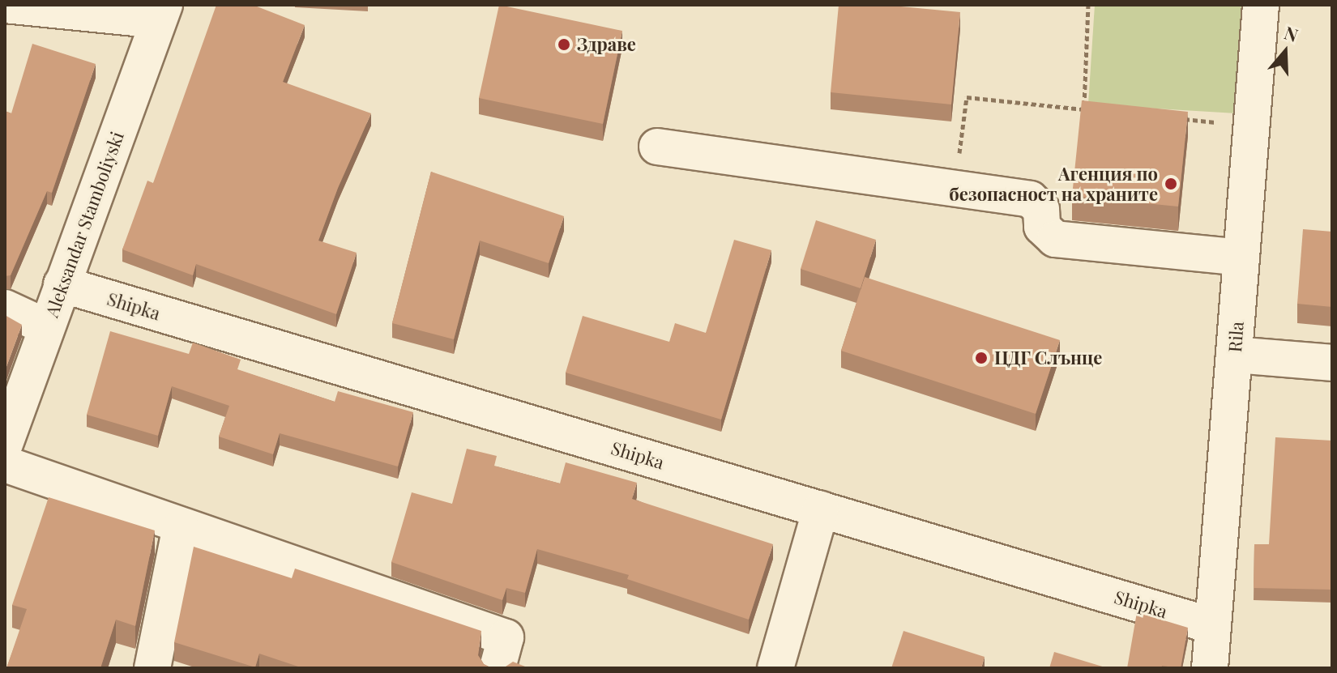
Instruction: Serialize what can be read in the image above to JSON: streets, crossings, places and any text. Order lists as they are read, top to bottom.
{
  "streets": {
    "street": ["Aleksandar Stamboliyski", "Shipka", "Rila"]
  },
  "crossings": [
    ["Aleksandar Stamboliyski", "Shipka"],
    ["Shipka", "Rila"]
  ],
  "places": ["Здраве", "Агенция по безопасност на храните", "ЦДГ Слънце"],
  "north": "top"
}
